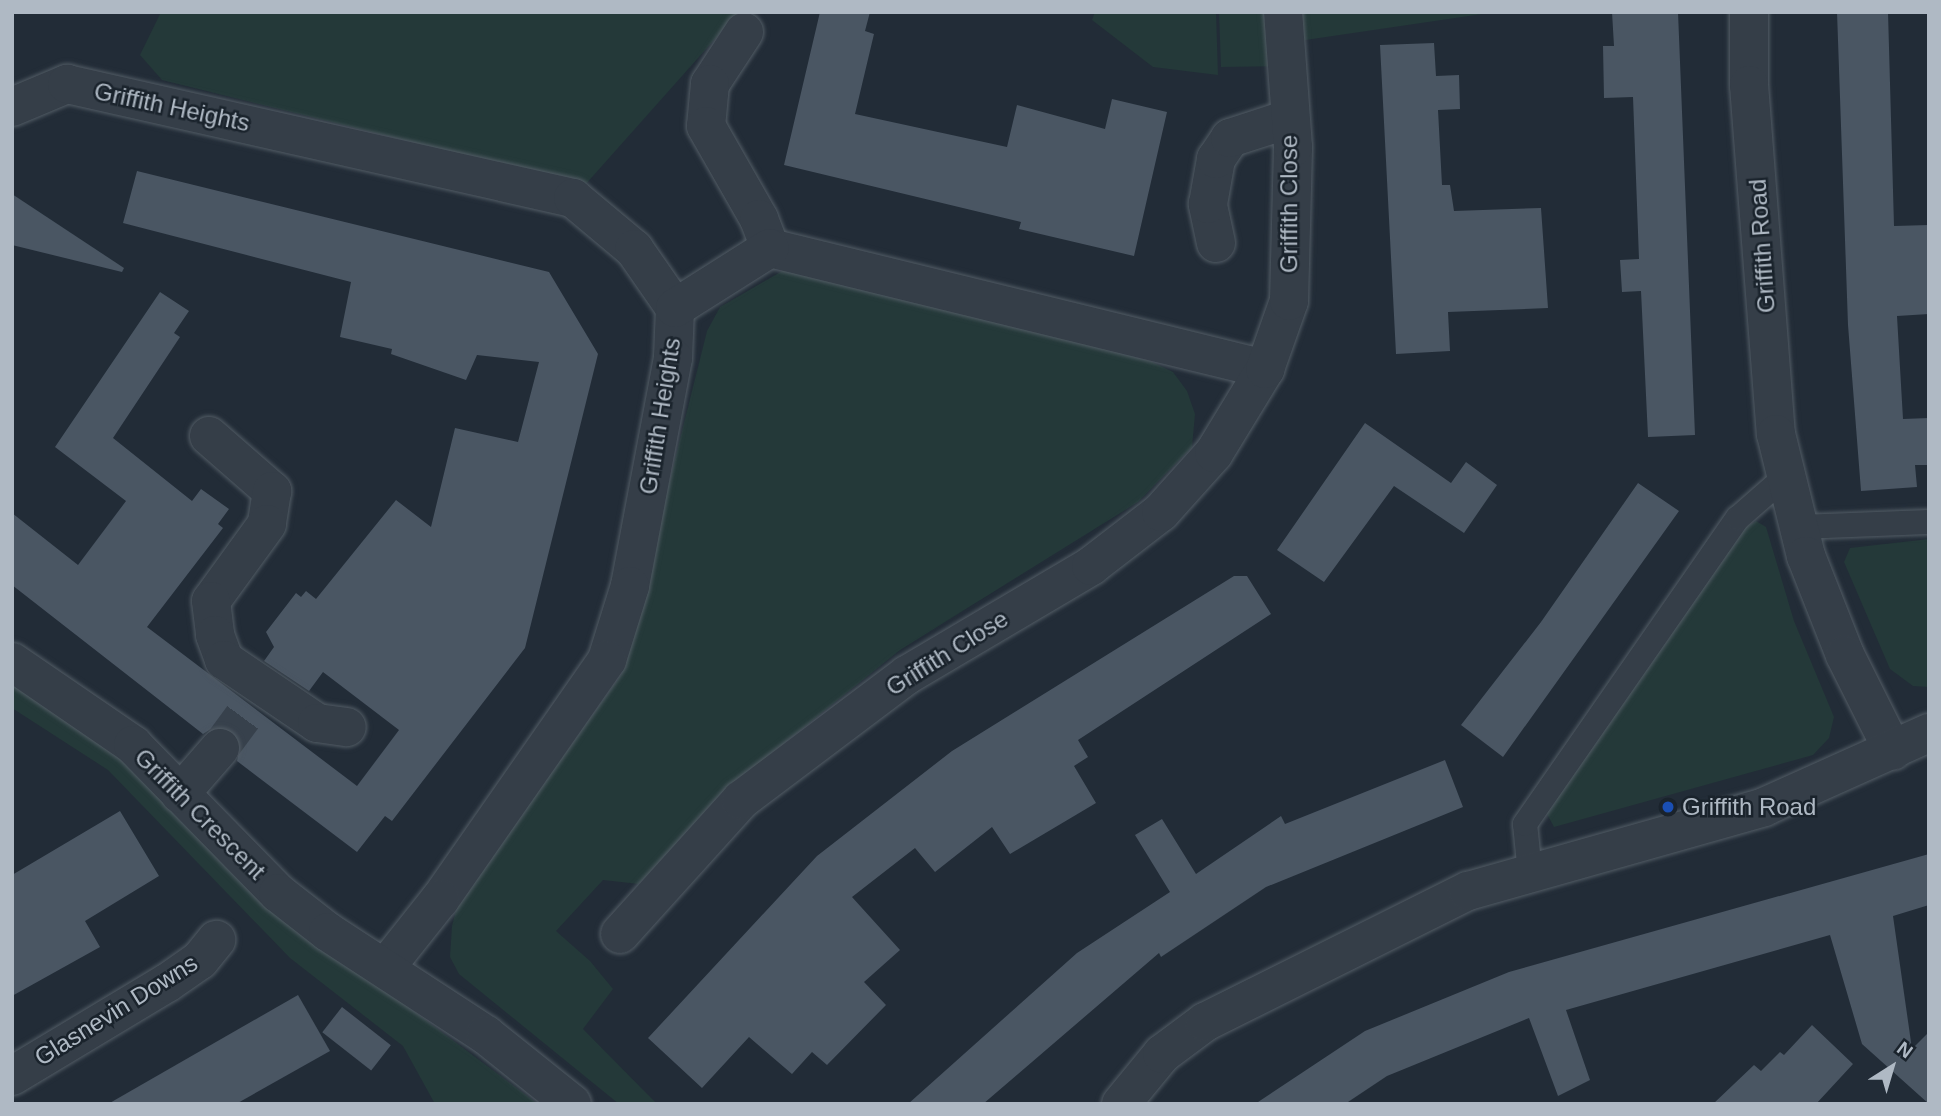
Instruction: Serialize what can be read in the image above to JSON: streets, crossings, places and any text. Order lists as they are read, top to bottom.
{
  "streets": {
    "street": [
      "Griffith Heights",
      "Griffith Close",
      "Griffith Road",
      "Griffith Crescent",
      "Glasnevin Downs"
    ]
  },
  "crossings": [
    ["Griffith Heights", "Griffith Crescent"]
  ],
  "places": ["Griffith Road"],
  "north": "top right"
}
